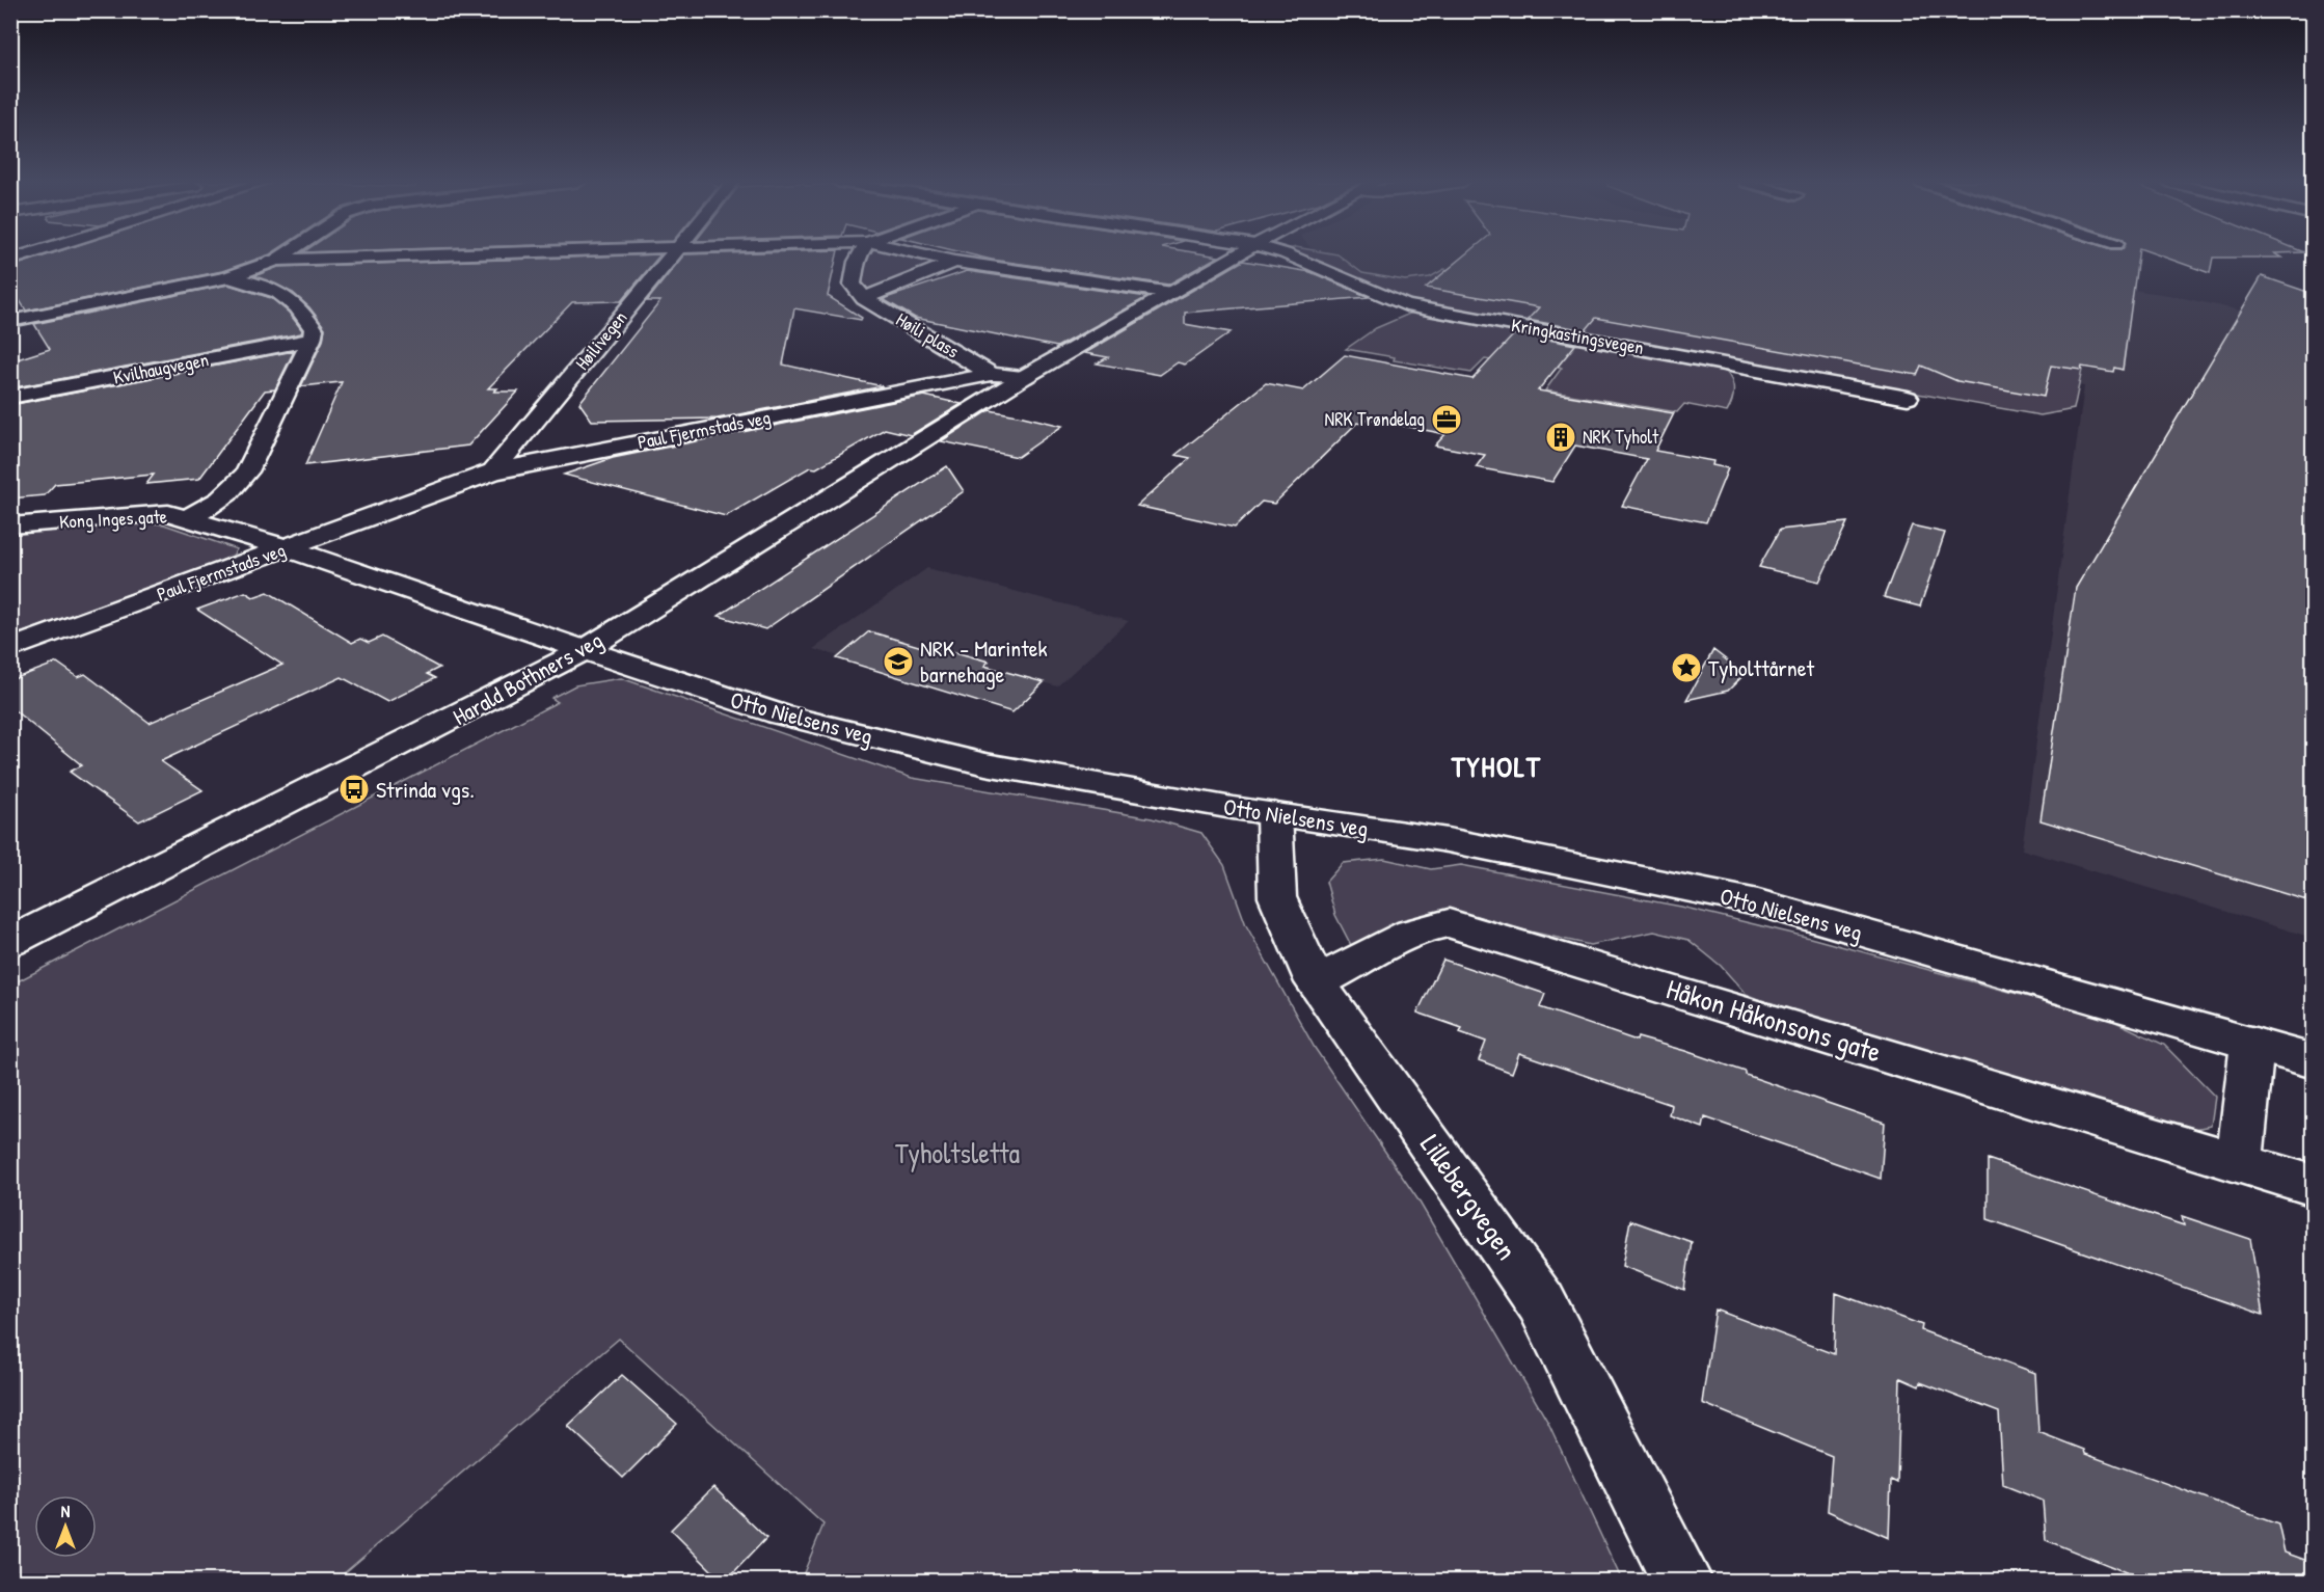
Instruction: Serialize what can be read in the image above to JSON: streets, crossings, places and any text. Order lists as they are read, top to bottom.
{
  "streets": {
    "street": [
      "Høili plass",
      "Kringkastingsvegen",
      "Høilivegen",
      "Kvilhaugvegen",
      "Paul Fjermstads veg",
      "Kong Inges gate",
      "Harald Bothners veg",
      "Otto Nielsens veg",
      "Håkon Håkonsons gate",
      "Lillebergvegen"
    ]
  },
  "crossings": [
    ["Høili plass", "Paul Fjermstads veg"],
    ["Høilivegen", "Paul Fjermstads veg"],
    ["Paul Fjermstads veg", "Kong Inges gate"],
    ["Paul Fjermstads veg", "Harald Bothners veg"],
    ["Paul Fjermstads veg", "Otto Nielsens veg"],
    ["Kong Inges gate", "Otto Nielsens veg"],
    ["Harald Bothners veg", "Otto Nielsens veg"],
    ["Otto Nielsens veg", "Lillebergvegen"],
    ["Håkon Håkonsons gate", "Lillebergvegen"]
  ],
  "districts": ["TYHOLT"],
  "parks": ["Tyholtsletta"],
  "places": {
    "office": ["NRK Trøndelag"],
    "building": ["NRK Tyholt"],
    "school or university": ["NRK - Marintek barnehage"],
    "place": ["Tyholttårnet"],
    "bus stop": ["Strinda vgs."]
  },
  "north": "top"
}
